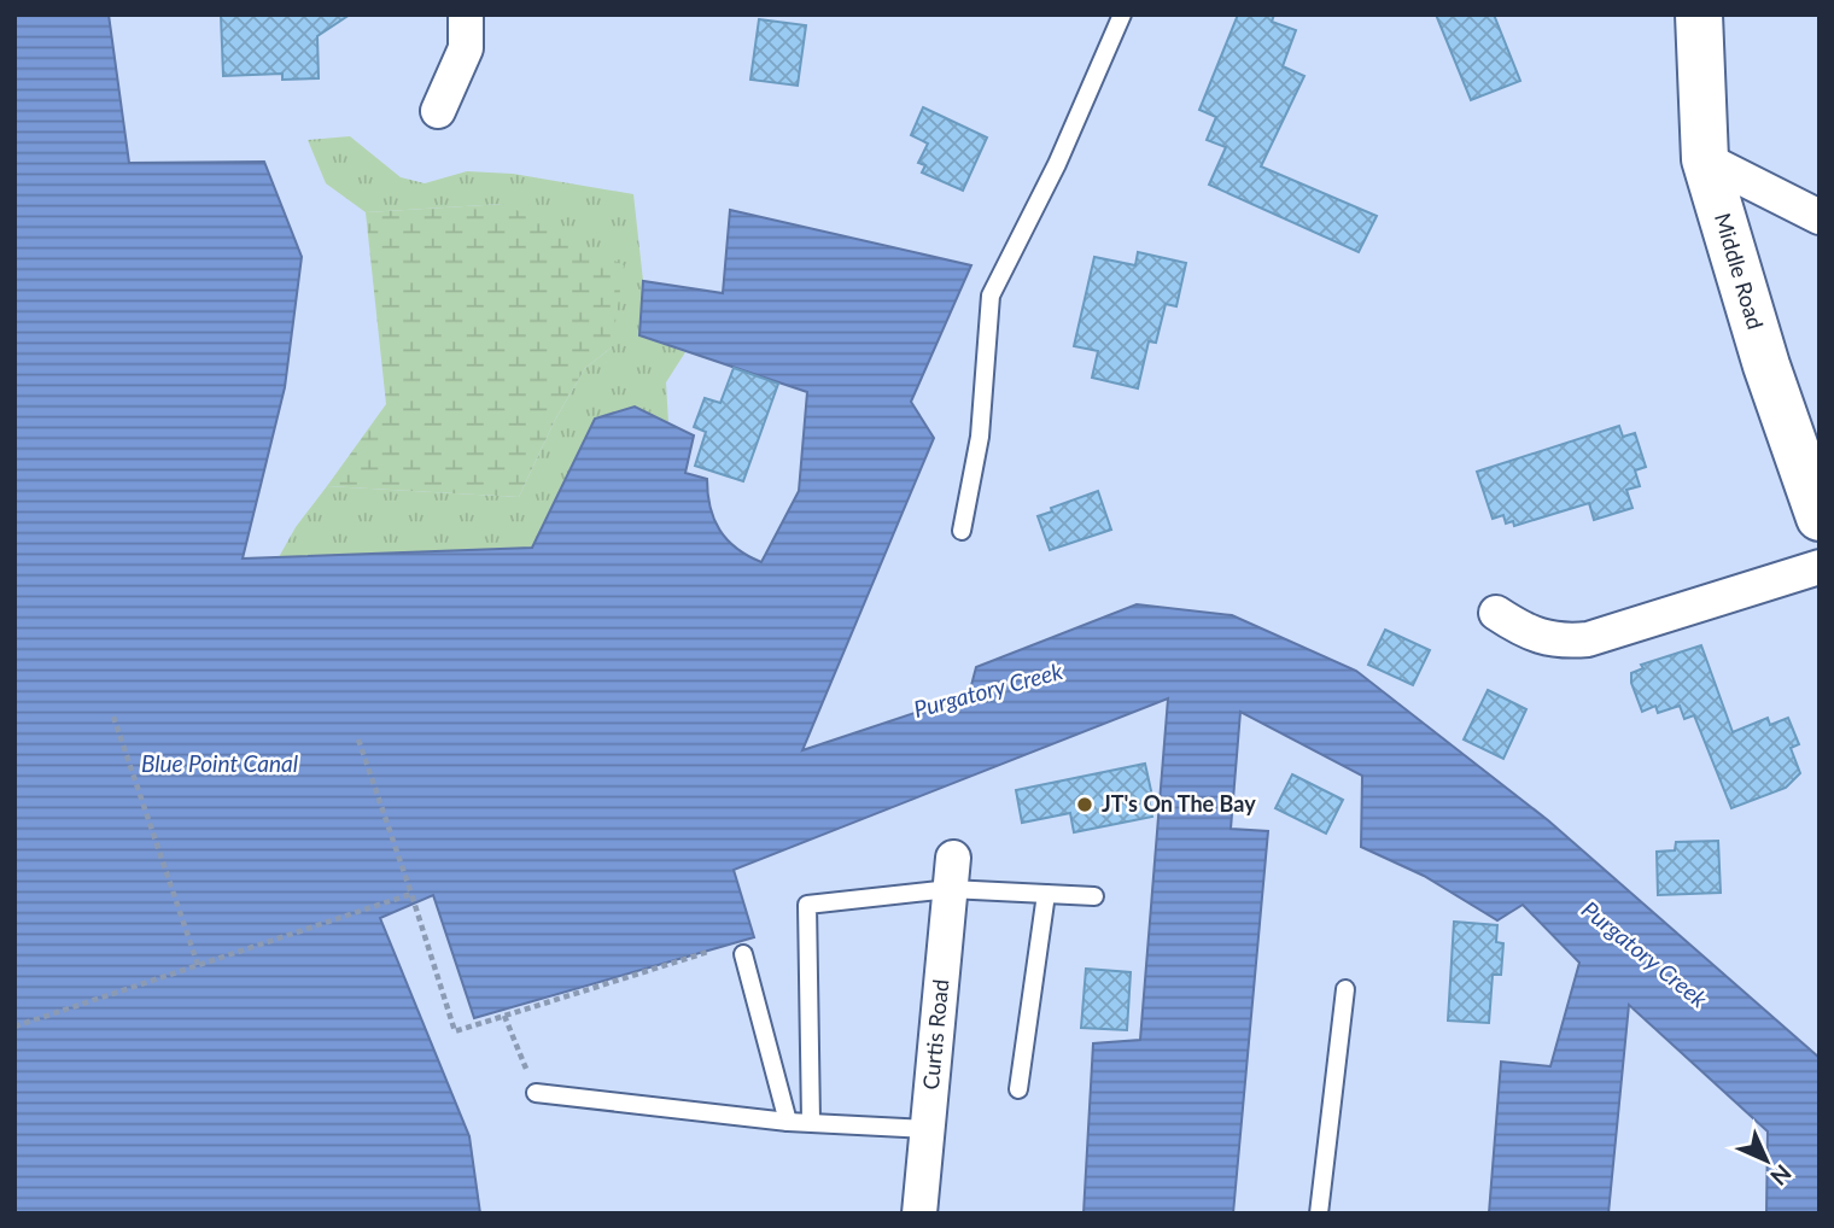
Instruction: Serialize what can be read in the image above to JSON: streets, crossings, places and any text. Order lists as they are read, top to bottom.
{
  "streets": {
    "main road": ["Middle Road"],
    "street": ["Curtis Road"]
  },
  "water": ["Purgatory Creek", "Blue Point Canal"],
  "places": ["JT's On The Bay"],
  "north": "bottom right"
}
